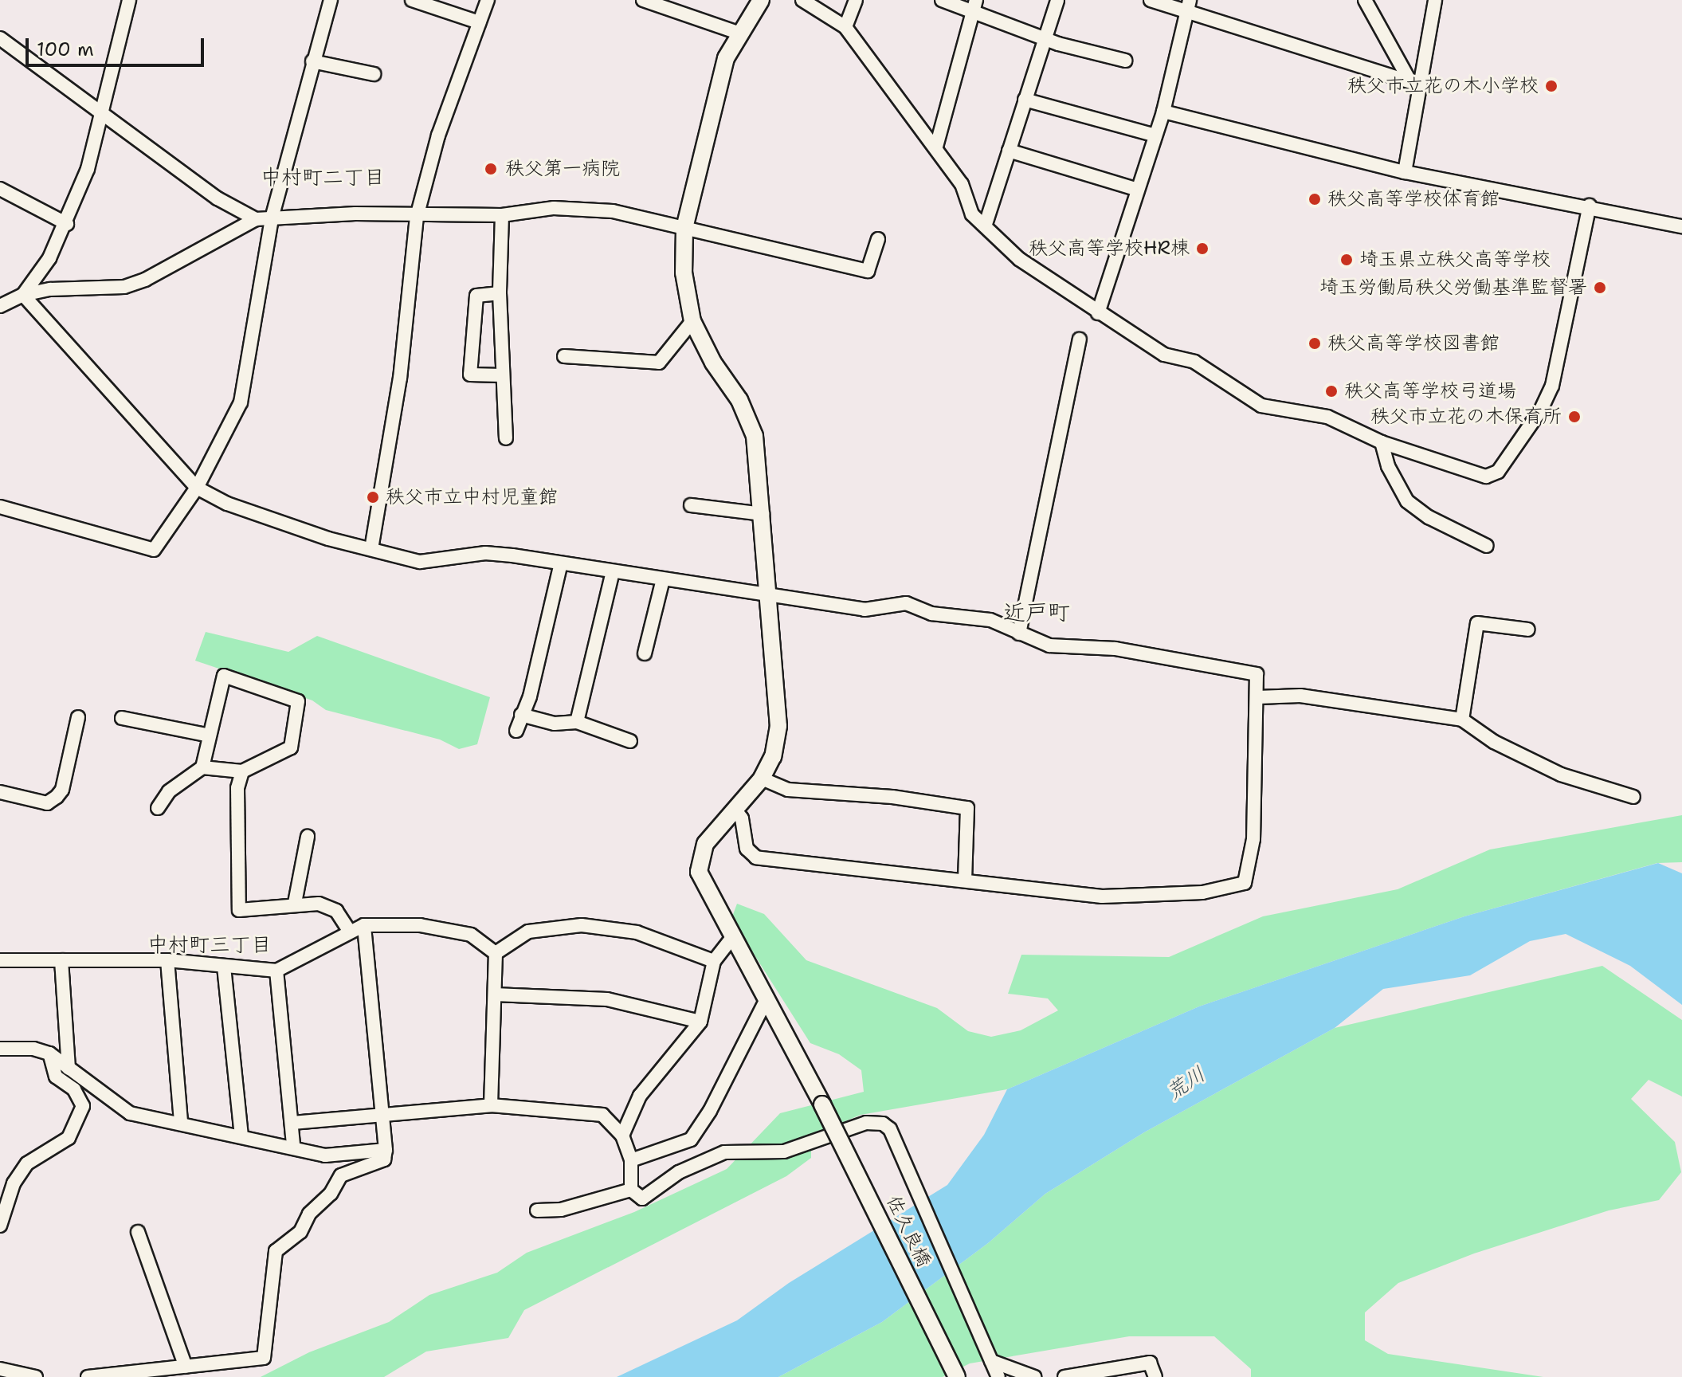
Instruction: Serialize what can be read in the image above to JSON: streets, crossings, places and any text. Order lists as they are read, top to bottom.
{
  "streets": {
    "street": ["佐久良橋"]
  },
  "districts": ["中村町二丁目", "近戸町", "中村町三丁目"],
  "water": ["荒川"],
  "places": [
    "秩父市立花の木小学校",
    "秩父第一病院",
    "秩父高等学校体育館",
    "秩父高等学校HR棟",
    "埼玉県立秩父高等学校",
    "埼玉労働局秩父労働基準監督署",
    "秩父高等学校図書館",
    "秩父高等学校弓道場",
    "秩父市立花の木保育所",
    "秩父市立中村児童館"
  ],
  "scale_bar": "100 m"
}
